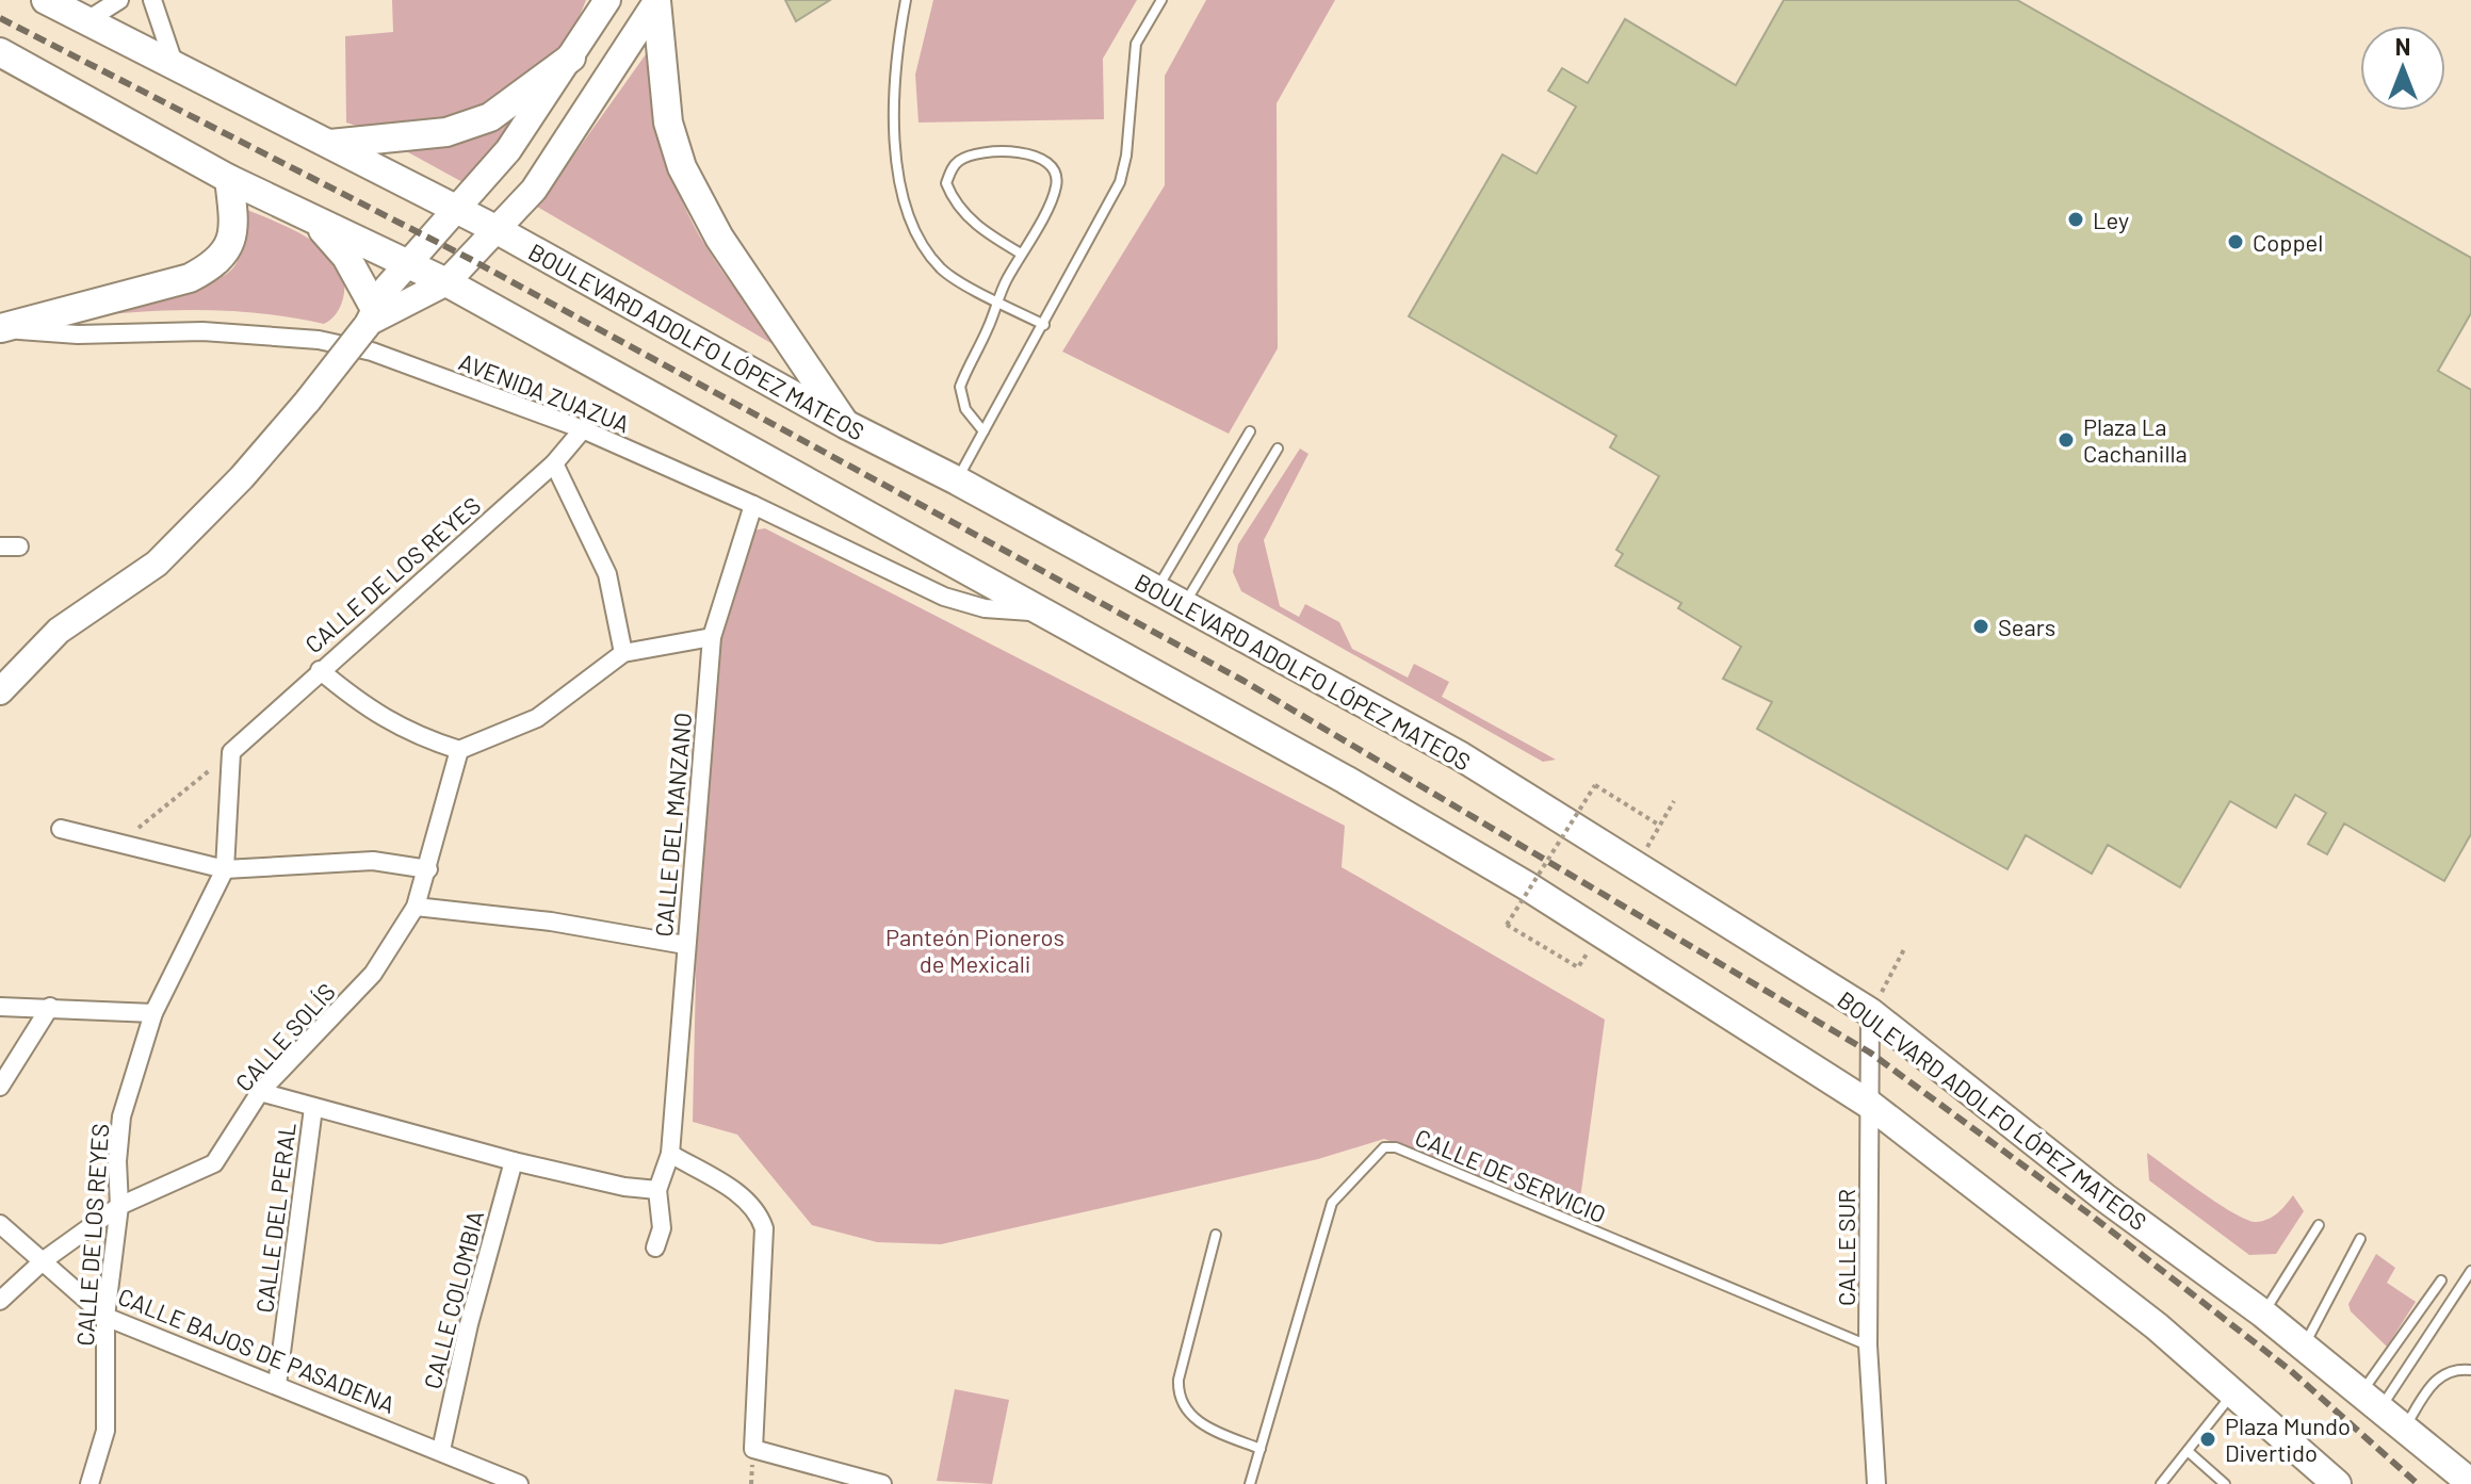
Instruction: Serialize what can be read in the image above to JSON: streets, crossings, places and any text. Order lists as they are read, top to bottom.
{
  "streets": {
    "main road": ["BOULEVARD ADOLFO LÓPEZ MATEOS"],
    "street": [
      "AVENIDA ZUAZUA",
      "CALLE DE LOS REYES",
      "CALLE DEL MANZANO",
      "CALLE SOLÍS",
      "CALLE DEL PERAL",
      "CALLE SUR",
      "CALLE COLOMBIA",
      "CALLE BAJOS DE PASADENA"
    ],
    "lane": ["CALLE DE SERVICIO"]
  },
  "crossings": [
    ["BOULEVARD ADOLFO LÓPEZ MATEOS", "CALLE SUR"],
    ["AVENIDA ZUAZUA", "CALLE DE LOS REYES"],
    ["AVENIDA ZUAZUA", "CALLE DEL MANZANO"],
    ["CALLE DE LOS REYES", "CALLE SOLÍS"],
    ["CALLE DE LOS REYES", "CALLE BAJOS DE PASADENA"],
    ["CALLE SOLÍS", "CALLE BAJOS DE PASADENA"],
    ["CALLE DE SERVICIO", "CALLE SUR"],
    ["CALLE DEL PERAL", "CALLE BAJOS DE PASADENA"],
    ["CALLE COLOMBIA", "CALLE BAJOS DE PASADENA"]
  ],
  "parks": ["Panteón Pioneros de Mexicali"],
  "places": [
    "Ley",
    "Coppel",
    "Plaza La Cachanilla",
    "Sears",
    "Plaza Mundo Divertido"
  ],
  "north": "top"
}
